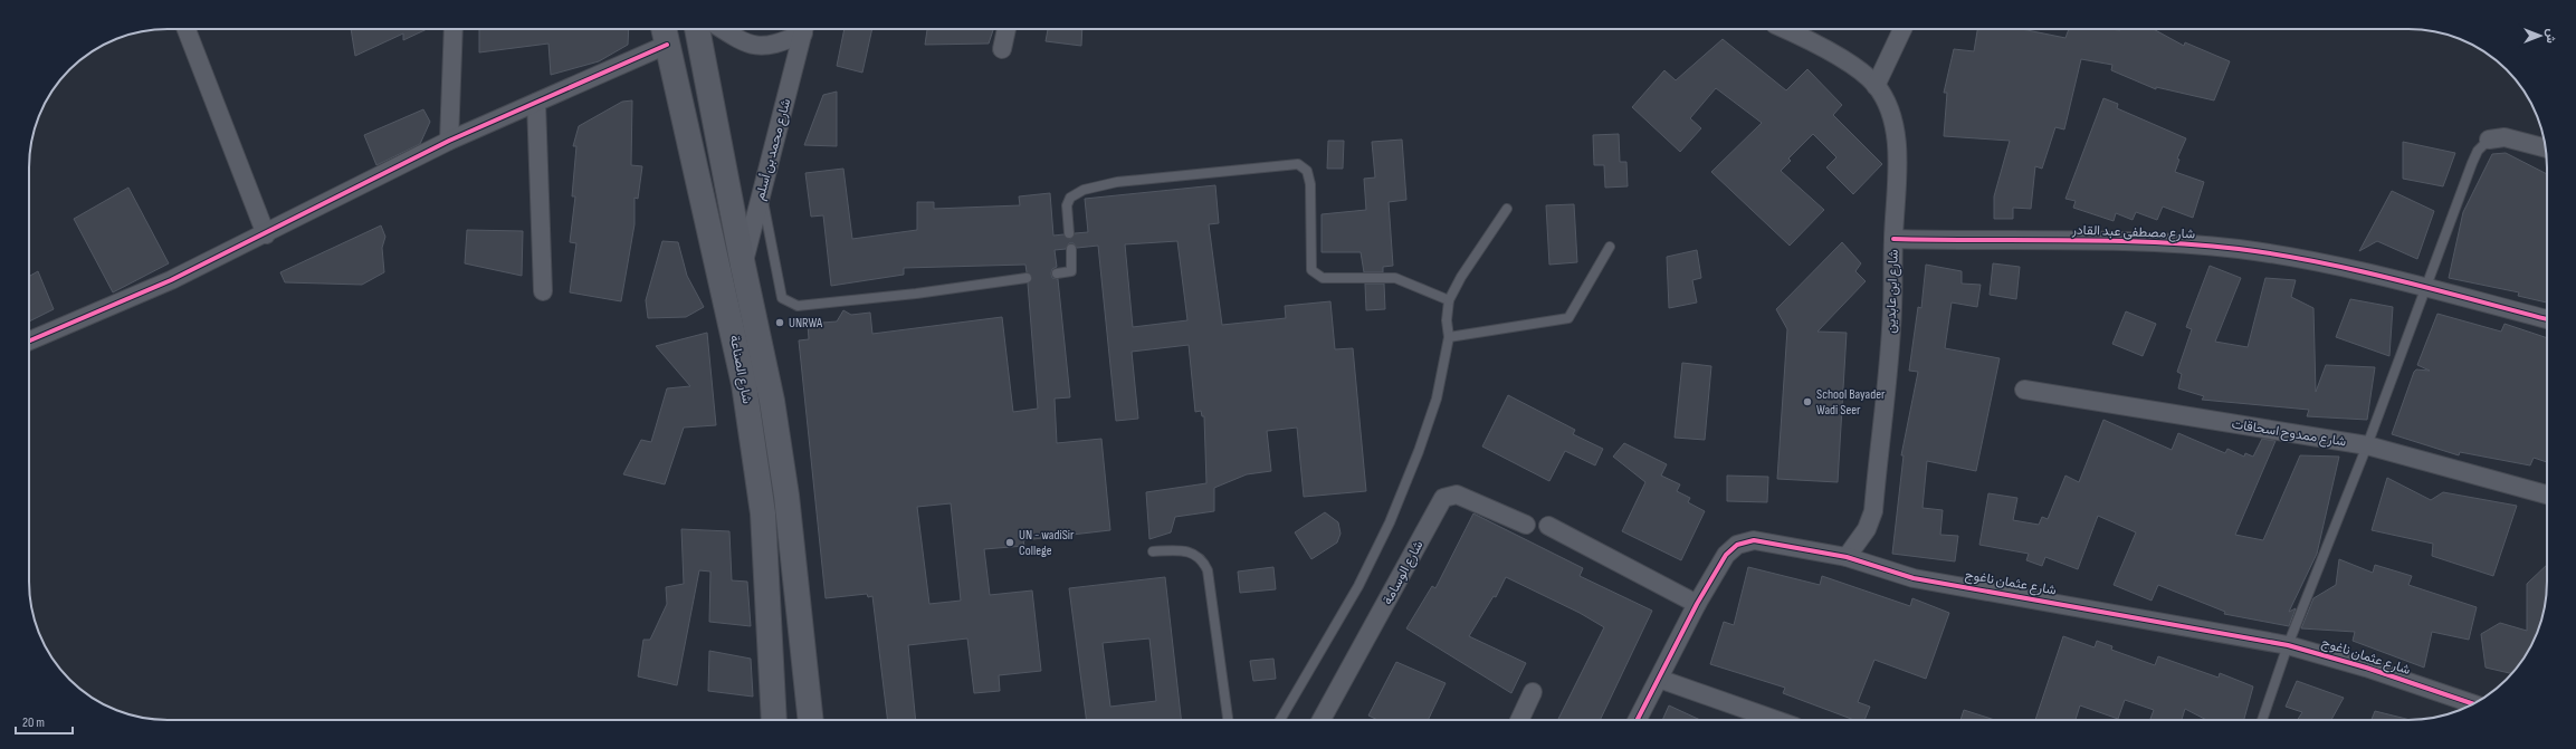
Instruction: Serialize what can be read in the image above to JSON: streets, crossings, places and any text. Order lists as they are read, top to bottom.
{
  "streets": {
    "main road": ["شارع الصناعة"],
    "street": [
      "شارع محمد بن أسلم",
      "شارع مصطفى عبد القادر",
      "شارع ابن عابدين",
      "شارع ممدوح اسحاقات",
      "شارع الوسامة",
      "شارع عثمان ناغوج"
    ]
  },
  "crossings": [
    ["شارع محمد بن أسلم", "شارع الصناعة"],
    ["شارع مصطفى عبد القادر", "شارع ابن عابدين"],
    ["شارع ابن عابدين", "شارع عثمان ناغوج"]
  ],
  "places": ["UNRWA", "School Bayader Wadi Seer", "UN - wadiSir College"],
  "scale_bar": "20 m",
  "north": "right"
}
